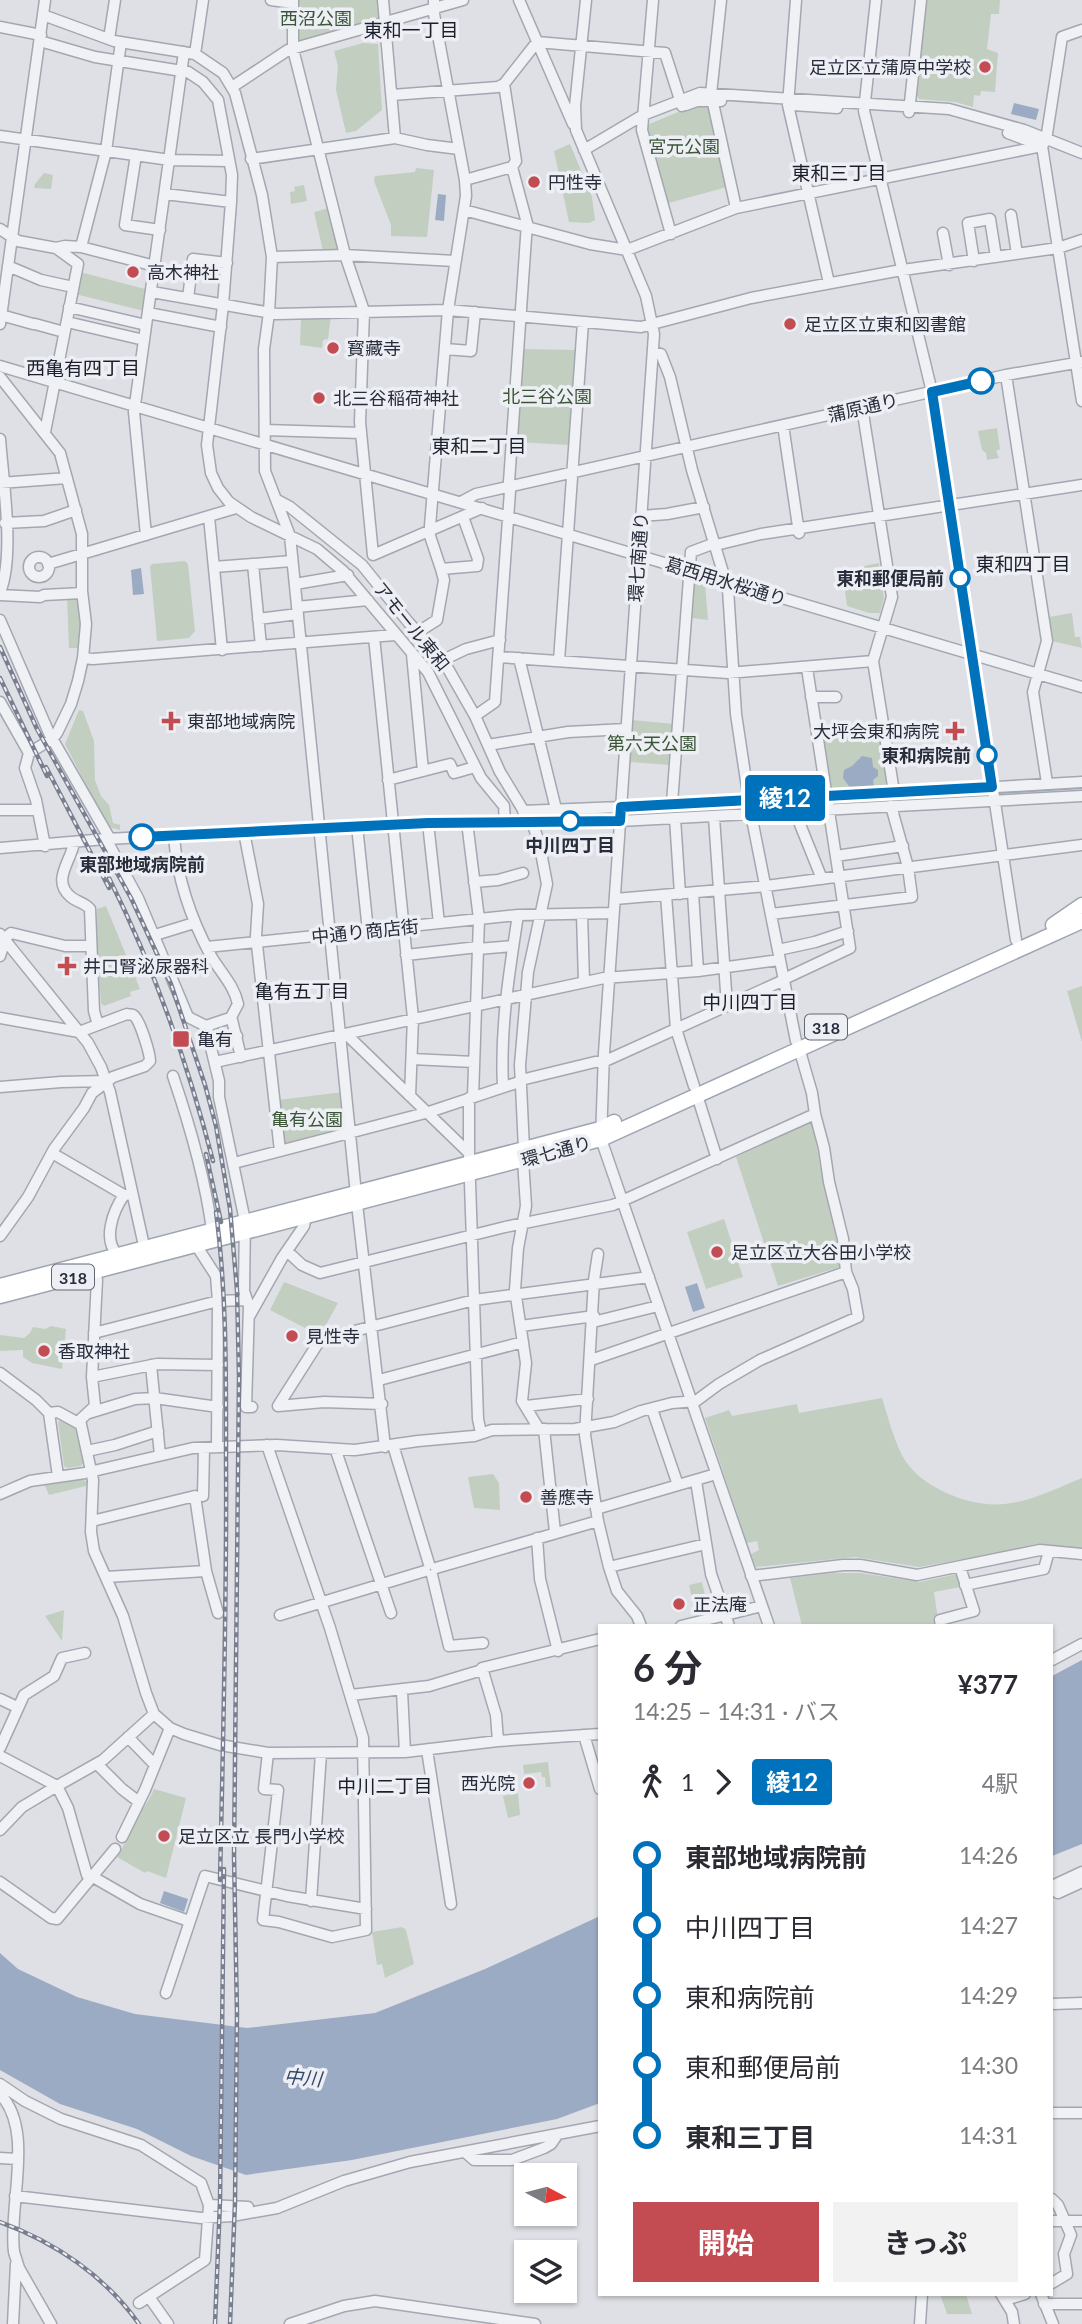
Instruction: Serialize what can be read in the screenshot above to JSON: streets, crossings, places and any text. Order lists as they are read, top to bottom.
{
  "streets": {
    "main road": ["318", "環七通り"],
    "street": [
      "蒲原通り",
      "環七南通り",
      "葛西用水桜通り",
      "アモール東和",
      "中通り商店街"
    ]
  },
  "crossings": [
    ["蒲原通り", "環七南通り"],
    ["蒲原通り", "葛西用水桜通り"],
    ["環七南通り", "葛西用水桜通り"],
    ["環七南通り", "中通り商店街"],
    ["環七南通り", "環七通り"],
    ["アモール東和", "中通り商店街"],
    ["アモール東和", "環七通り"],
    ["318", "環七通り"]
  ],
  "districts": [
    "東和一丁目",
    "東和三丁目",
    "西亀有四丁目",
    "東和二丁目",
    "東和四丁目",
    "亀有五丁目",
    "中川四丁目",
    "中川二丁目"
  ],
  "water": ["中川"],
  "parks": [
    "西沼公園",
    "宮元公園",
    "北三谷公園",
    "第六天公園",
    "亀有公園"
  ],
  "places": {
    "other": [
      "足立区立蒲原中学校",
      "円性寺",
      "高木神社",
      "足立区立東和図書館",
      "寳藏寺",
      "北三谷稲荷神社",
      "東和郵便局前",
      "東和病院前",
      "中川四丁目",
      "東部地域病院前",
      "足立区立大谷田小学校",
      "見性寺",
      "香取神社",
      "善應寺",
      "正法庵",
      "西光院",
      "足立区立 長門小学校"
    ],
    "health": ["東部地域病院", "大坪会東和病院", "井口腎泌尿器科"],
    "transit": ["亀有"]
  },
  "lines": ["bus line 綾12"],
  "north": "right",
  "page": {
    "on_map": "綾12",
    "heading": ["6 分", "14:25 – 14:31 · バス", "¥377"],
    "legs": ["1", "綾12", "4駅"],
    "list": [
      {
        "name": "東部地域病院前",
        "value": "14:26"
      },
      {
        "name": "中川四丁目",
        "value": "14:27"
      },
      {
        "name": "東和病院前",
        "value": "14:29"
      },
      {
        "name": "東和郵便局前",
        "value": "14:30"
      },
      {
        "name": "東和三丁目",
        "value": "14:31"
      }
    ],
    "buttons": ["開始", "きっぷ"]
  }
}
